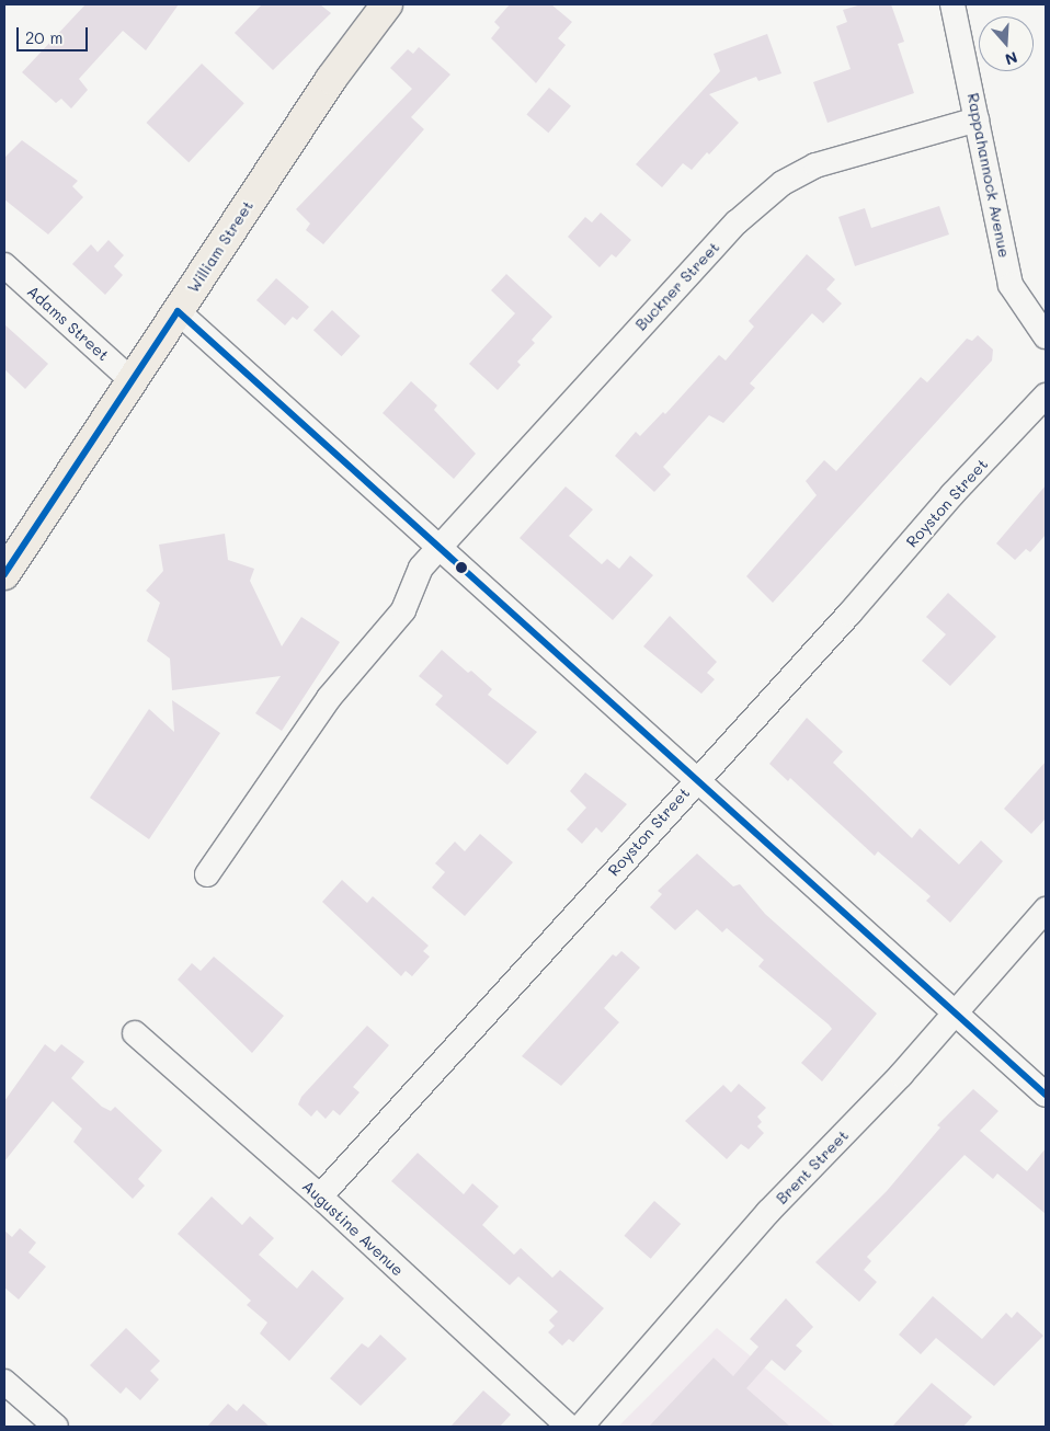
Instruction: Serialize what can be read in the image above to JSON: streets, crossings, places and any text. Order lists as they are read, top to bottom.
{
  "streets": {
    "main road": ["William Street"],
    "street": [
      "Rappahannock Avenue",
      "Buckner Street",
      "Adams Street",
      "Royston Street",
      "Brent Street",
      "Augustine Avenue"
    ]
  },
  "crossings": [
    ["Rappahannock Avenue", "Buckner Street"],
    ["William Street", "Adams Street"],
    ["Royston Street", "Augustine Avenue"]
  ],
  "scale_bar": "20 m",
  "north": "bottom"
}
